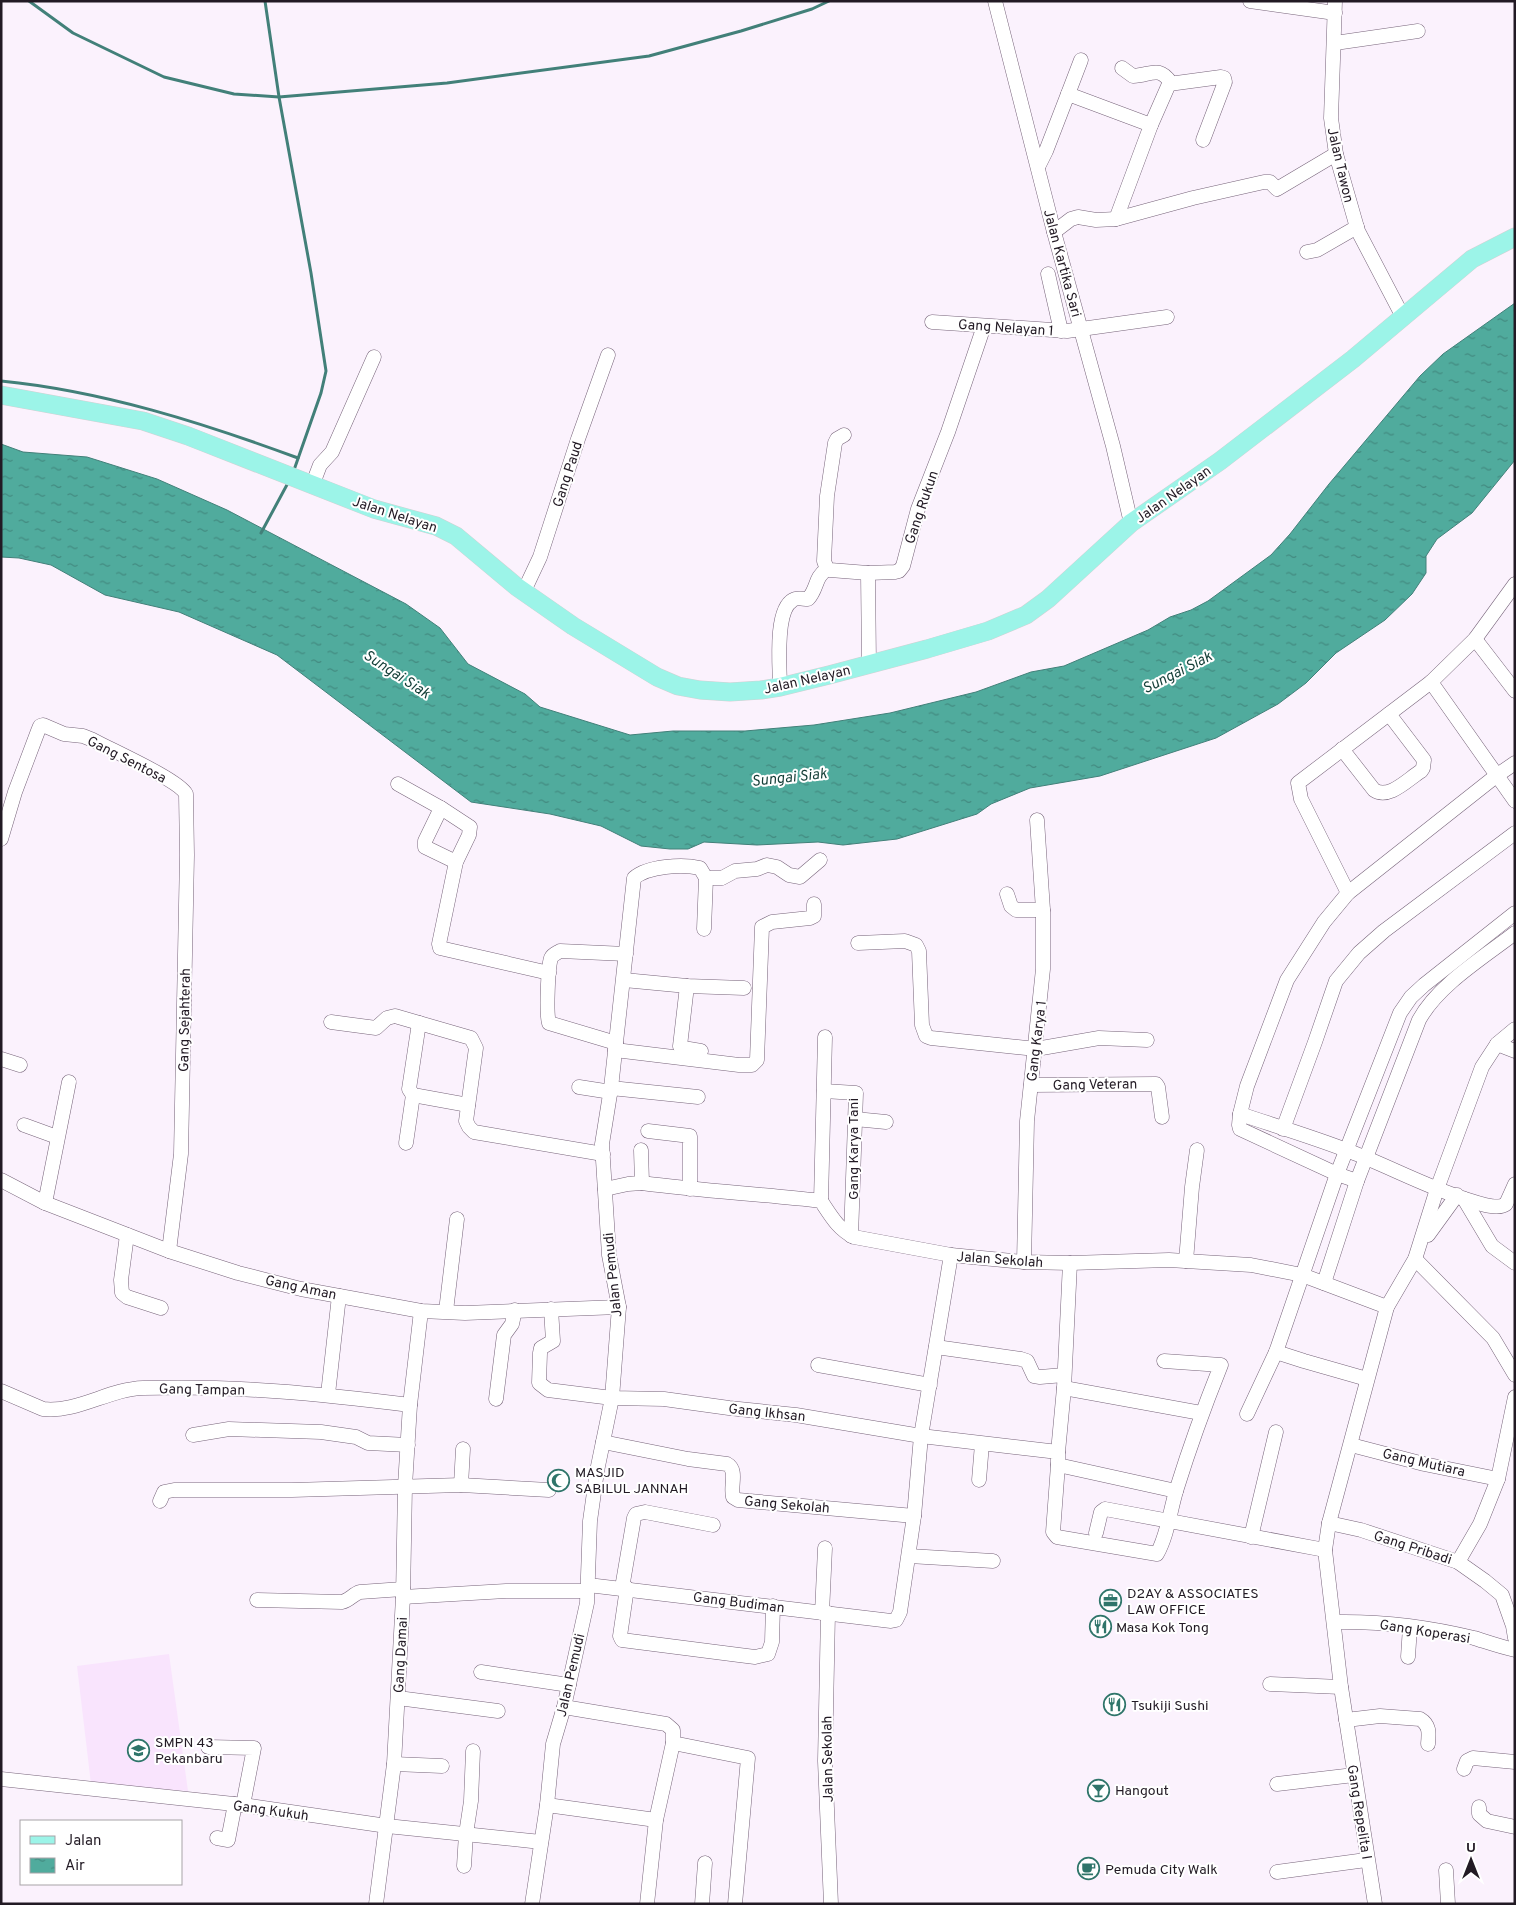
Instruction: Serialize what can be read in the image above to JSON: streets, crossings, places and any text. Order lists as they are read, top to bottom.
{
  "streets": {
    "main road": ["Jalan Nelayan"],
    "street": [
      "Jalan Tawon",
      "Jalan Kartika Sari",
      "Gang Nelayan 1",
      "Gang Paud",
      "Gang Rukun",
      "Gang Sentosa",
      "Gang Sejahterah",
      "Gang Karya 1",
      "Gang Veteran",
      "Gang Karya Tani",
      "Jalan Sekolah",
      "Jalan Pemudi",
      "Gang Aman",
      "Gang Tampan",
      "Gang Ikhsan",
      "Gang Mutiara",
      "Gang Sekolah",
      "Gang Pribadi",
      "Gang Budiman",
      "Gang Koperasi",
      "Gang Damai",
      "Gang Kukuh",
      "Gang Repelita I"
    ]
  },
  "crossings": [
    ["Jalan Tawon", "Jalan Nelayan"],
    ["Jalan Kartika Sari", "Gang Nelayan 1"],
    ["Jalan Kartika Sari", "Jalan Nelayan"],
    ["Gang Nelayan 1", "Gang Rukun"],
    ["Gang Paud", "Jalan Nelayan"],
    ["Gang Sentosa", "Gang Sejahterah"],
    ["Gang Sejahterah", "Gang Aman"],
    ["Gang Karya 1", "Gang Veteran"],
    ["Gang Karya 1", "Jalan Sekolah"],
    ["Jalan Sekolah", "Gang Ikhsan"],
    ["Jalan Sekolah", "Gang Sekolah"],
    ["Jalan Sekolah", "Gang Budiman"],
    ["Jalan Sekolah", "Gang Repelita I"],
    ["Jalan Pemudi", "Gang Aman"],
    ["Jalan Pemudi", "Gang Ikhsan"],
    ["Jalan Pemudi", "Gang Sekolah"],
    ["Jalan Pemudi", "Gang Budiman"],
    ["Jalan Pemudi", "Gang Kukuh"],
    ["Gang Aman", "Gang Ikhsan"],
    ["Gang Aman", "Gang Damai"],
    ["Gang Tampan", "Gang Damai"],
    ["Gang Mutiara", "Gang Repelita I"],
    ["Gang Pribadi", "Gang Repelita I"],
    ["Gang Budiman", "Gang Damai"],
    ["Gang Koperasi", "Gang Repelita I"],
    ["Gang Damai", "Gang Kukuh"]
  ],
  "water": ["Sungai Siak"],
  "places": {
    "mosque": ["MASJID SABILUL JANNAH"],
    "office": ["D2AY & ASSOCIATES LAW OFFICE"],
    "restaurant": ["Masa Kok Tong", "Tsukiji Sushi"],
    "school or university": ["SMPN 43 Pekanbaru"],
    "bar": ["Hangout"],
    "cafe": ["Pemuda City Walk"]
  },
  "legend": ["Jalan", "Air"],
  "north": "top"
}
